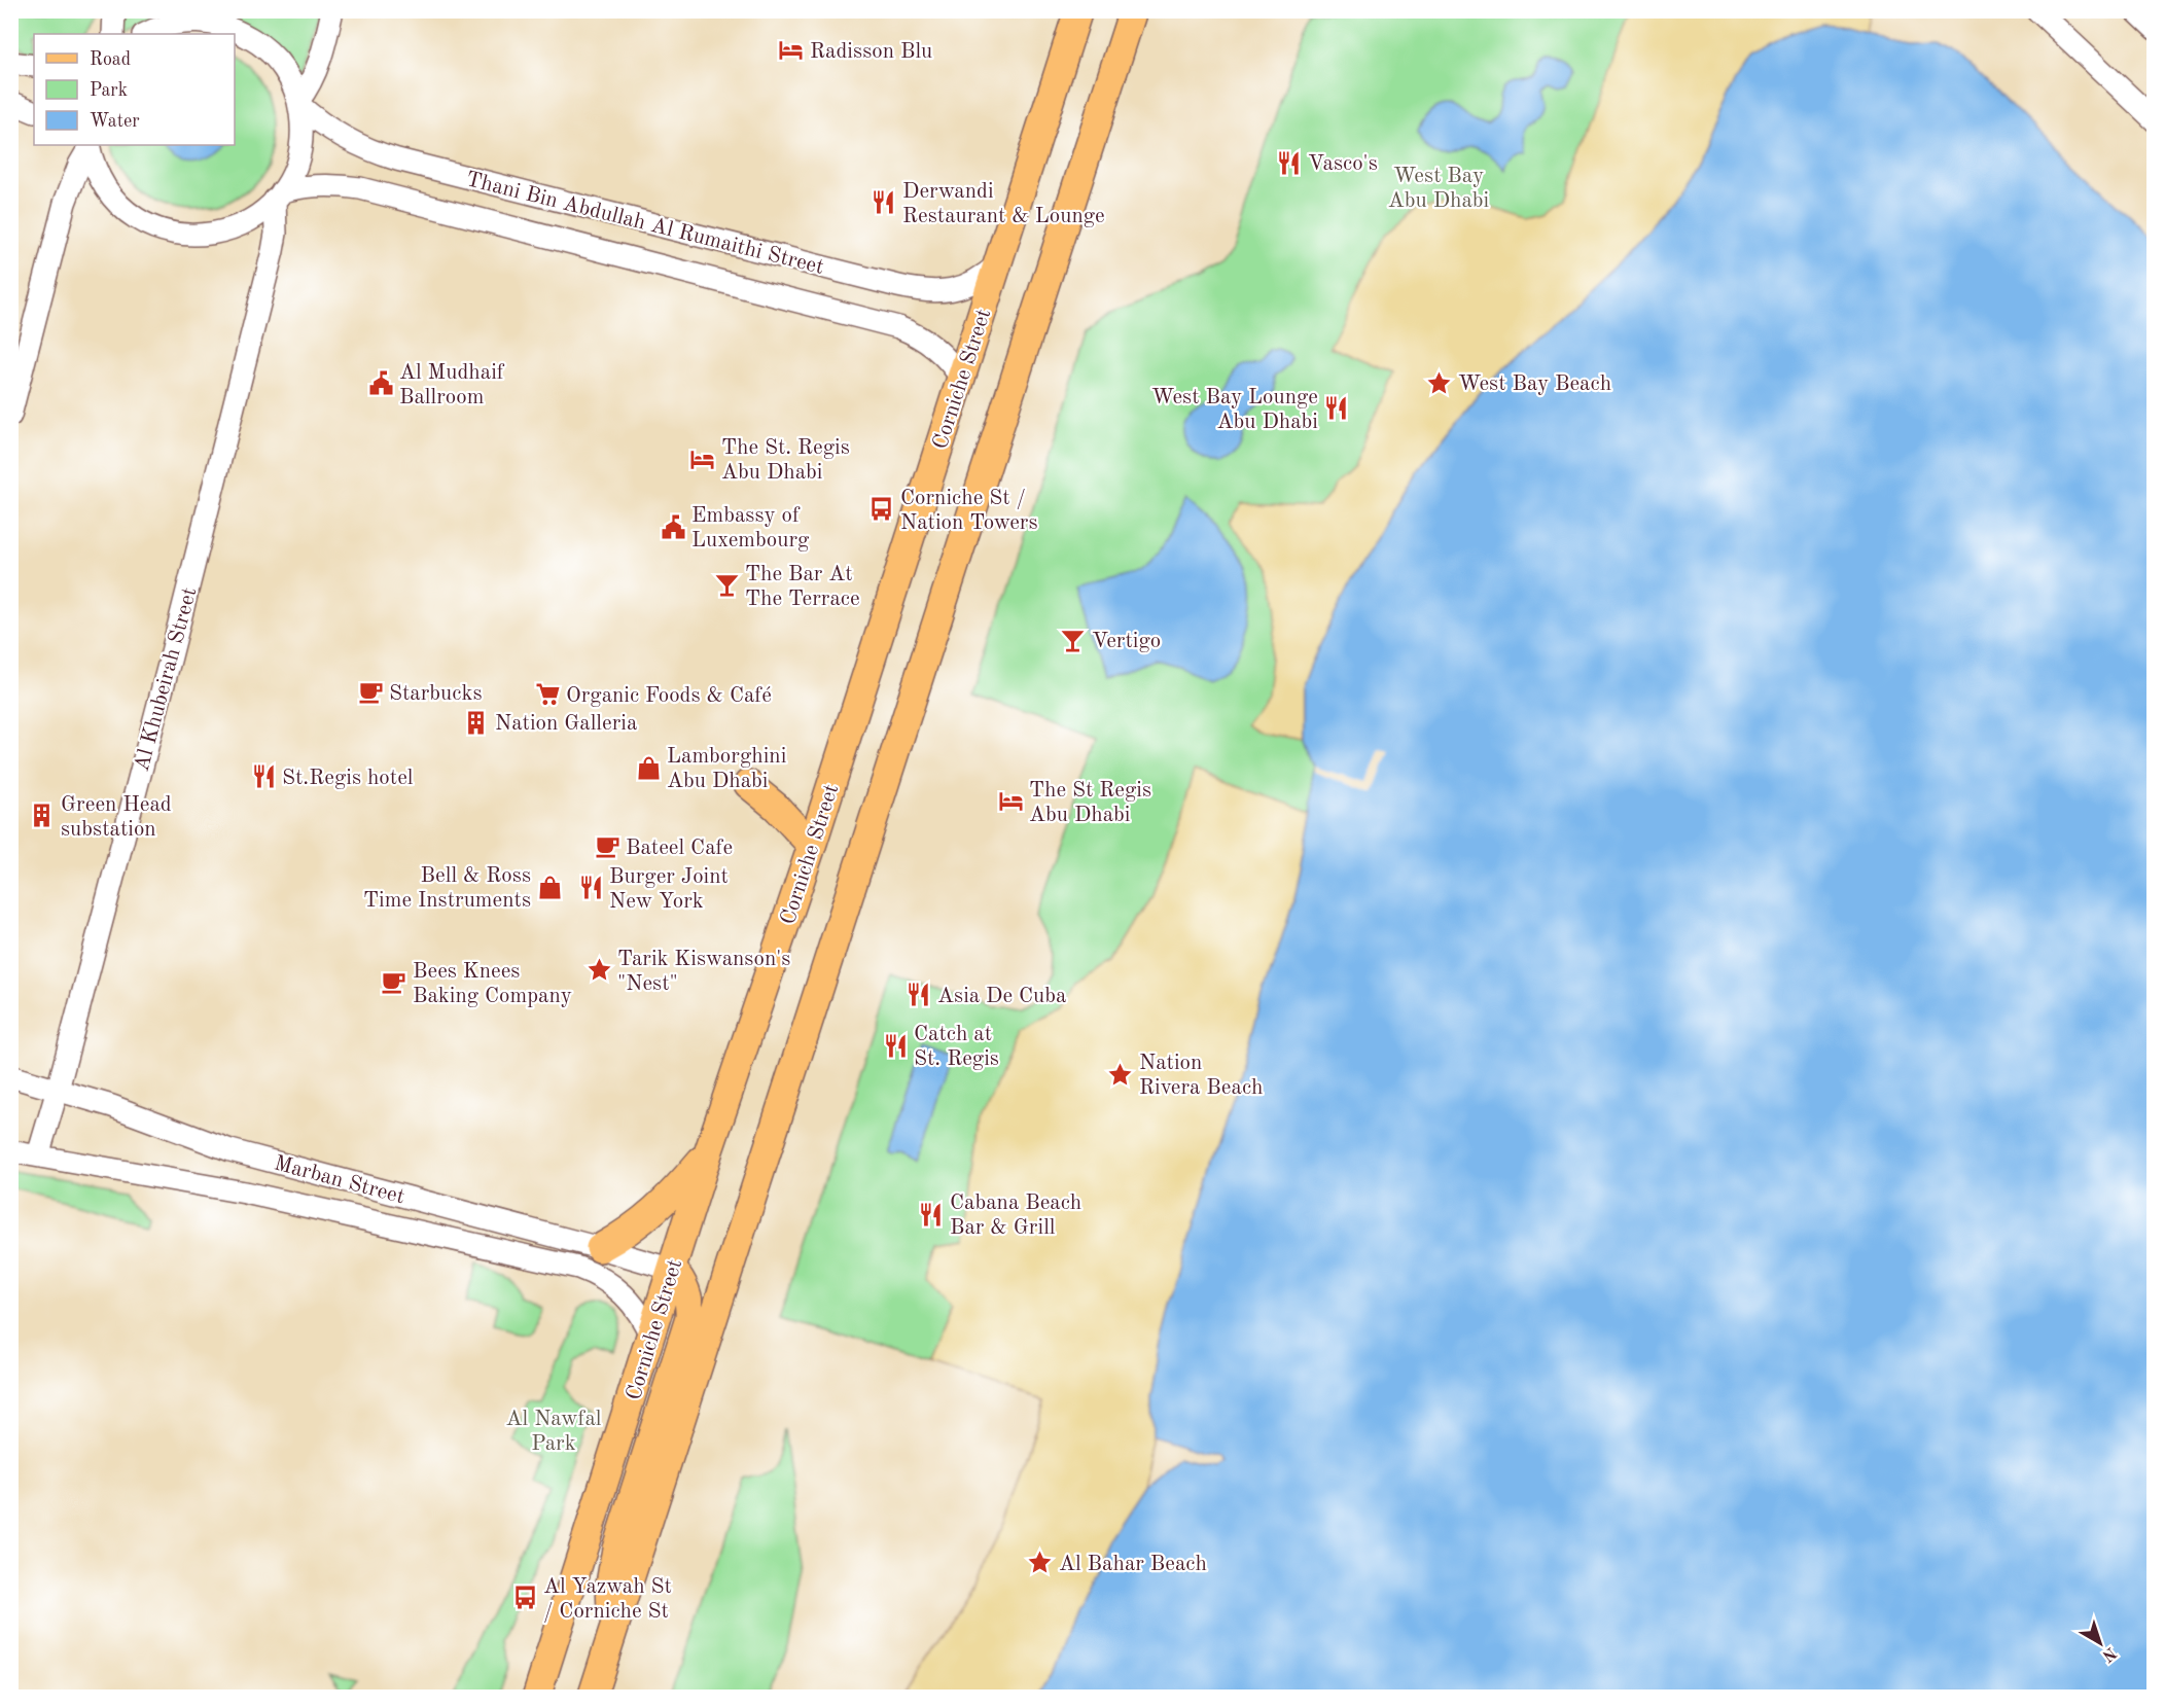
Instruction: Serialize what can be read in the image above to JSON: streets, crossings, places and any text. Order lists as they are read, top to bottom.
{
  "streets": {
    "main road": ["Corniche Street"],
    "street": ["Thani Bin Abdullah Al Rumaithi Street", "Al Khubeirah Street", "Marban Street"]
  },
  "crossings": [
    ["Thani Bin Abdullah Al Rumaithi Street", "Corniche Street"],
    ["Thani Bin Abdullah Al Rumaithi Street", "Al Khubeirah Street"],
    ["Corniche Street", "Marban Street"],
    ["Al Khubeirah Street", "Marban Street"]
  ],
  "parks": ["West Bay Abu Dhabi", "Al Nawfal Park"],
  "places": {
    "hotel": ["Radisson Blu", "The St. Regis Abu Dhabi", "The St Regis Abu Dhabi"],
    "restaurant": [
      "Vasco's",
      "Derwandi Restaurant & Lounge",
      "West Bay Lounge Abu Dhabi",
      "St.Regis hotel",
      "Burger Joint New York",
      "Asia De Cuba",
      "Catch at St. Regis",
      "Cabana Beach Bar & Grill"
    ],
    "place": [
      "West Bay Beach",
      "Tarik Kiswanson's \"Nest\"",
      "Nation Rivera Beach",
      "Al Bahar Beach"
    ],
    "public building": ["Al Mudhaif Ballroom", "Embassy of Luxembourg"],
    "bus stop": ["Corniche St / Nation Towers", "Al Yazwah St / Corniche St"],
    "bar": ["The Bar At The Terrace", "Vertigo"],
    "cafe": ["Starbucks", "Bateel Cafe", "Bees Knees Baking Company"],
    "supermarket": ["Organic Foods & Café"],
    "building": ["Nation Galleria", "Green Head substation"],
    "shop": ["Lamborghini Abu Dhabi", "Bell & Ross Time Instruments"]
  },
  "legend": ["Road", "Park", "Water"],
  "north": "bottom right"
}
